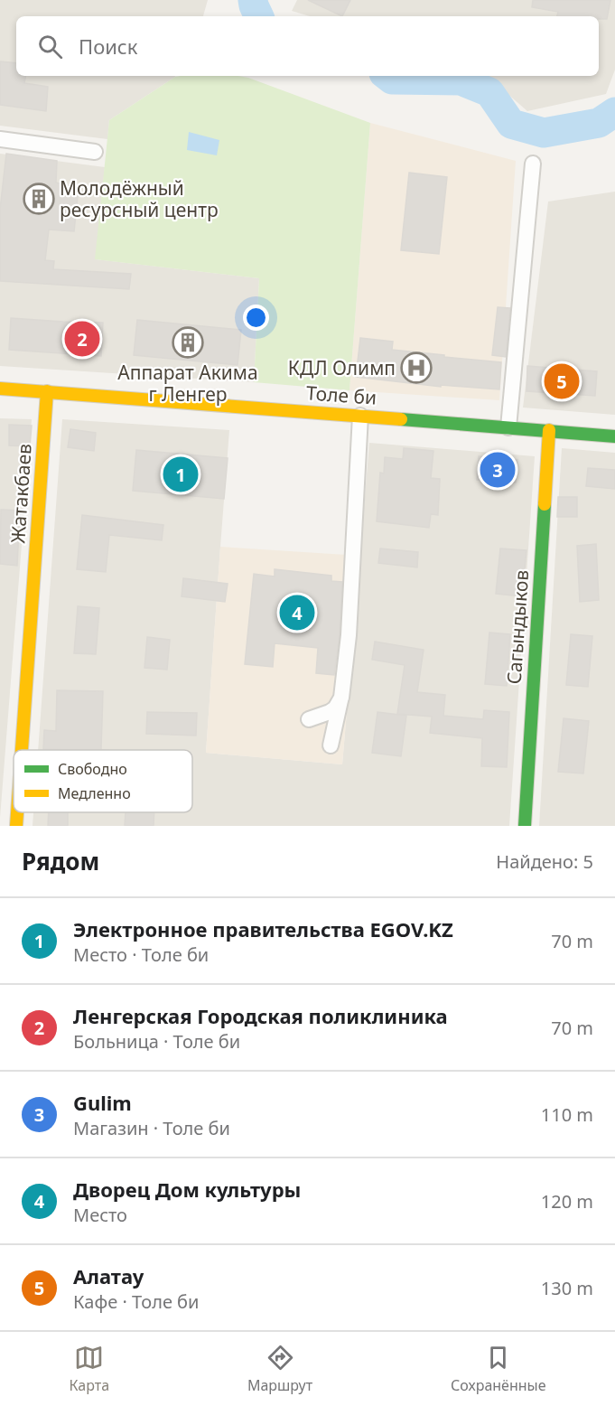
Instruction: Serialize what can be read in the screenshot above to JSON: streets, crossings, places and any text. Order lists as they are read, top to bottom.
{
  "streets": {
    "street": ["Толе би", "Жатакбаев", "Сагындыков"]
  },
  "crossings": [
    ["Толе би", "Жатакбаев"],
    ["Толе би", "Сагындыков"]
  ],
  "places": {
    "building": ["Молодёжный ресурсный центр", "Аппарат Акима г Ленгер"],
    "hospital": ["КДЛ Олимп"]
  },
  "legend": ["Свободно", "Медленно"],
  "page": {
    "search": "Поиск",
    "pins": [
      "2",
      "5",
      "3",
      "1",
      "4"
    ],
    "heading": ["Рядом", "Найдено: 5"],
    "list": [
      {
        "mark": "1",
        "name": "Электронное правительства EGOV.KZ",
        "note": "Место · Толе би",
        "value": "70 m"
      },
      {
        "mark": "2",
        "name": "Ленгерская Городская поликлиника",
        "note": "Больница · Толе би",
        "value": "70 m"
      },
      {
        "mark": "3",
        "name": "Gulim",
        "note": "Магазин · Толе би",
        "value": "110 m"
      },
      {
        "mark": "4",
        "name": "Дворец Дом культуры",
        "note": "Место",
        "value": "120 m"
      },
      {
        "mark": "5",
        "name": "Алатау",
        "note": "Кафе · Толе би",
        "value": "130 m"
      }
    ],
    "nav": ["Карта", "Маршрут", "Сохранённые"]
  }
}
